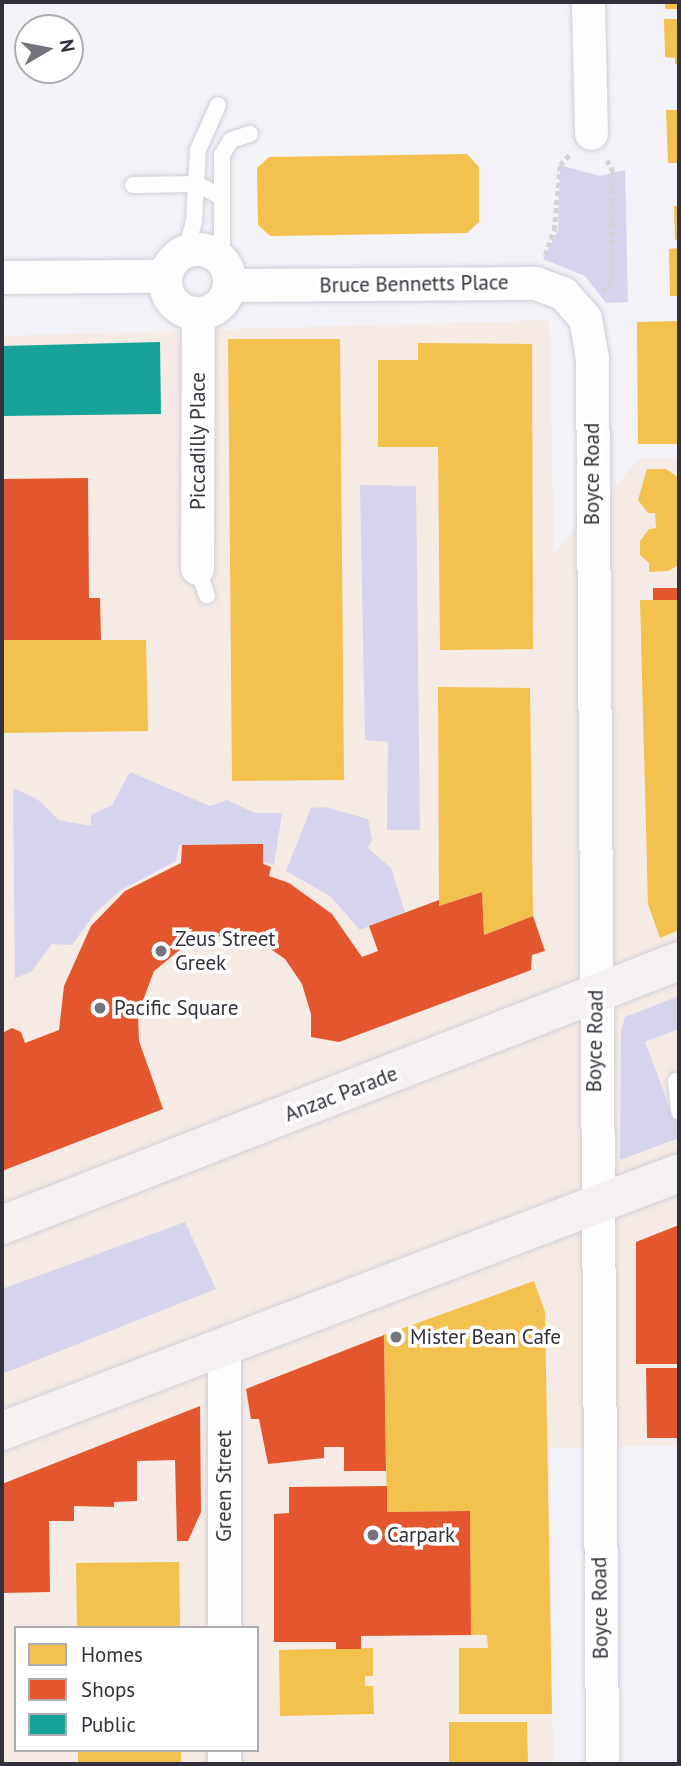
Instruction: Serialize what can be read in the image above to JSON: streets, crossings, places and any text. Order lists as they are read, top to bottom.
{
  "streets": {
    "main road": ["Anzac Parade"],
    "street": [
      "Bruce Bennetts Place",
      "Piccadilly Place",
      "Boyce Road",
      "Green Street"
    ]
  },
  "crossings": [
    ["Bruce Bennetts Place", "Piccadilly Place"],
    ["Bruce Bennetts Place", "Boyce Road"],
    ["Boyce Road", "Anzac Parade"]
  ],
  "places": [
    "Zeus Street Greek",
    "Pacific Square",
    "Mister Bean Cafe",
    "Carpark"
  ],
  "legend": ["Homes", "Shops", "Public"],
  "north": "right"
}
